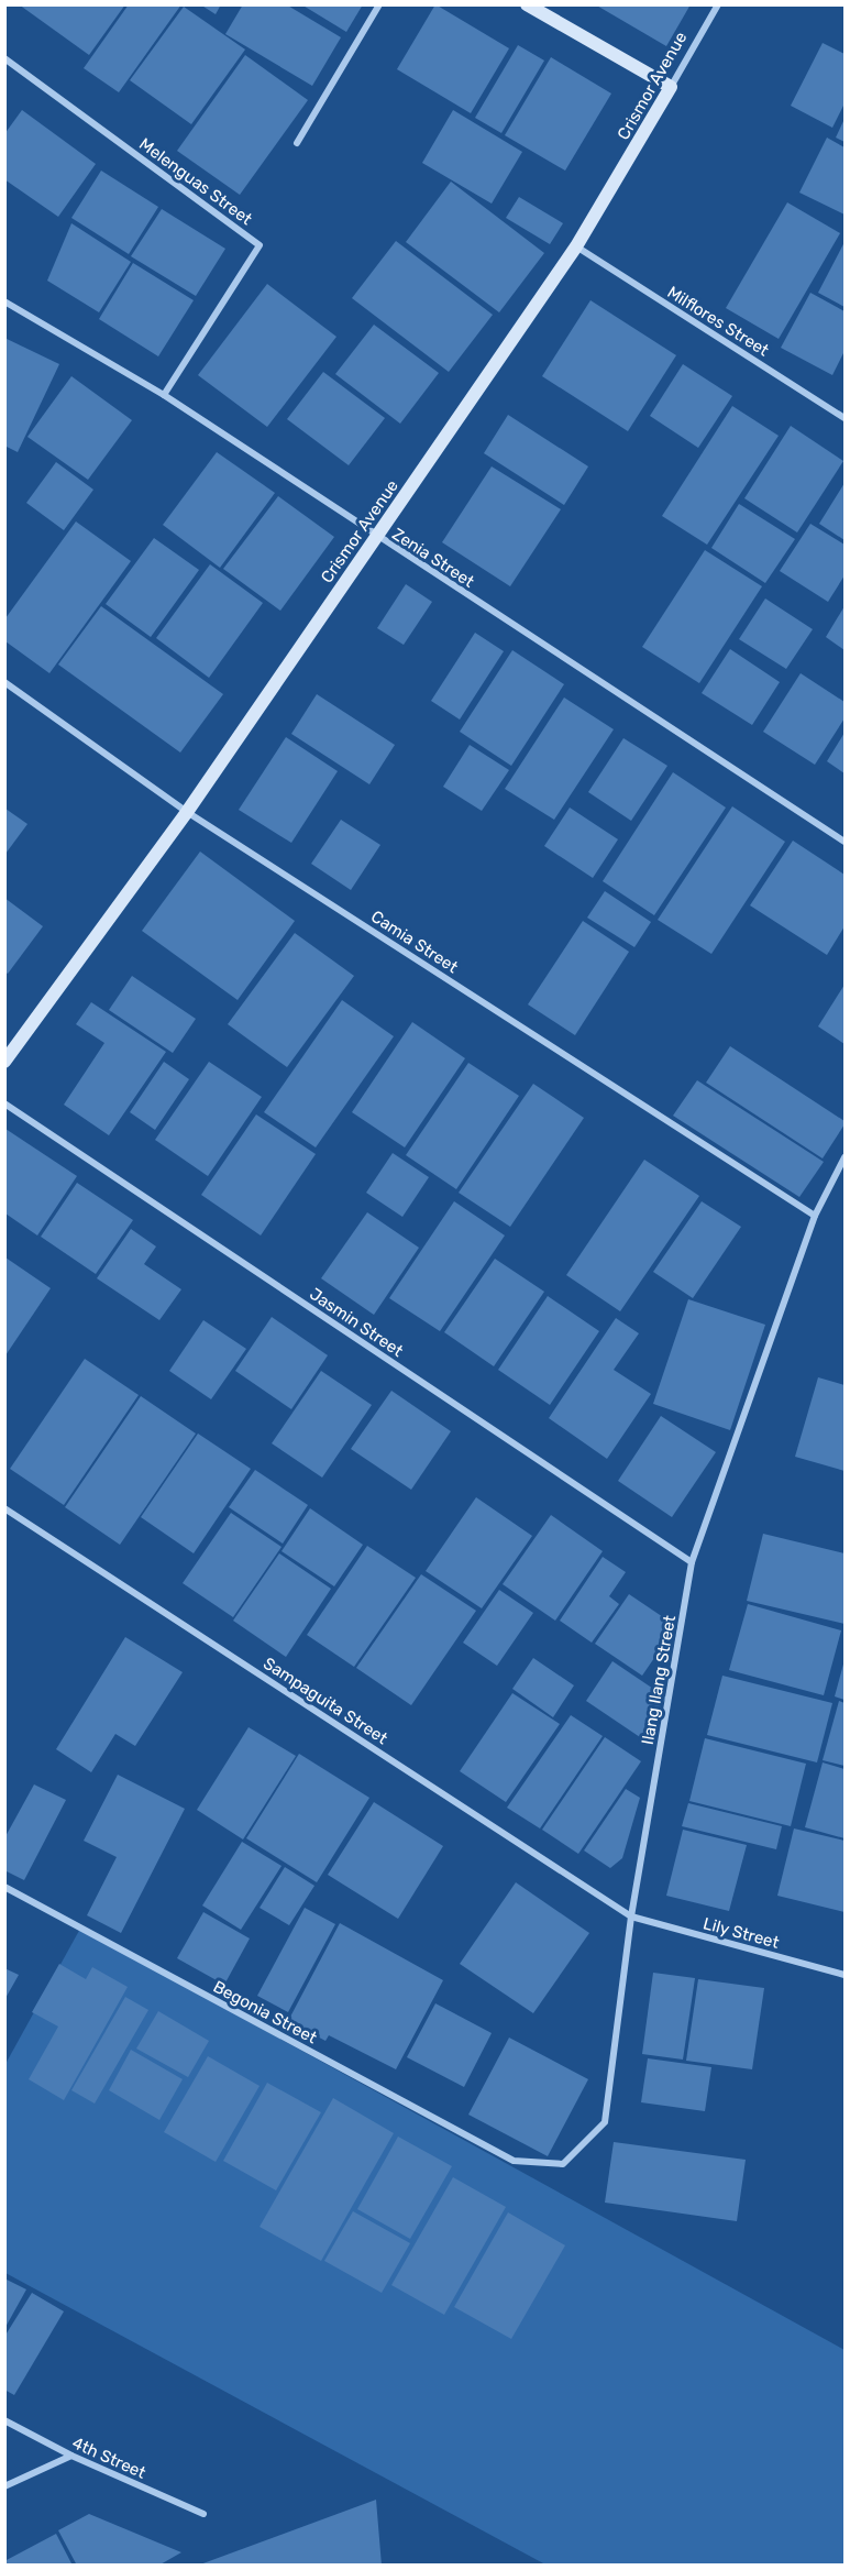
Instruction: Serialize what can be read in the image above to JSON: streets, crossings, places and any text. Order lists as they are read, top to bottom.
{
  "streets": {
    "street": [
      "Crismor Avenue",
      "Melenguas Street",
      "Milflores Street",
      "Zenia Street",
      "Camia Street",
      "Jasmin Street",
      "Ilang Ilang Street",
      "Sampaguita Street",
      "Lily Street",
      "Begonia Street",
      "4th Street"
    ]
  },
  "crossings": [
    ["Crismor Avenue", "Milflores Street"],
    ["Crismor Avenue", "Zenia Street"],
    ["Crismor Avenue", "Camia Street"],
    ["Melenguas Street", "Zenia Street"],
    ["Camia Street", "Ilang Ilang Street"],
    ["Jasmin Street", "Ilang Ilang Street"],
    ["Ilang Ilang Street", "Sampaguita Street"],
    ["Ilang Ilang Street", "Lily Street"],
    ["Ilang Ilang Street", "Begonia Street"],
    ["Sampaguita Street", "Lily Street"]
  ]
}
